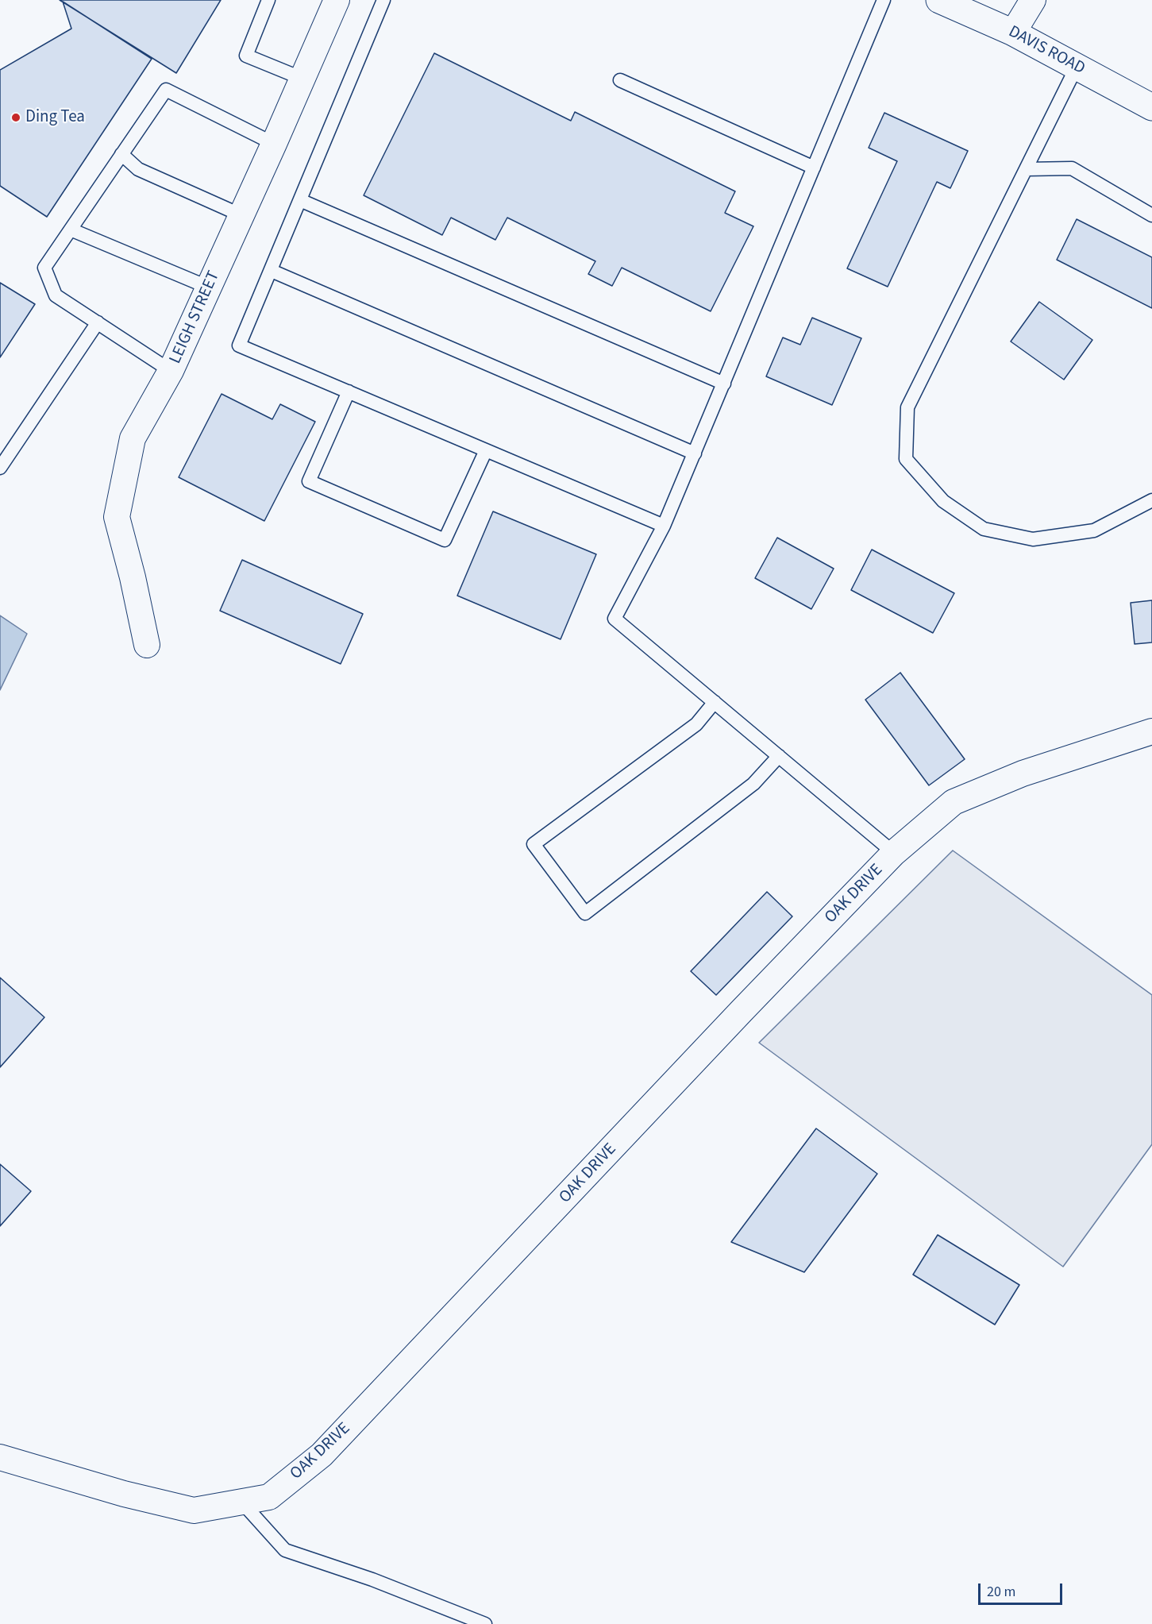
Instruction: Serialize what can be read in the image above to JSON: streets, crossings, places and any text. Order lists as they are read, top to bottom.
{
  "streets": {
    "main road": ["DAVIS ROAD"],
    "street": ["LEIGH STREET", "OAK DRIVE"]
  },
  "places": ["Ding Tea"],
  "scale_bar": "20 m"
}
